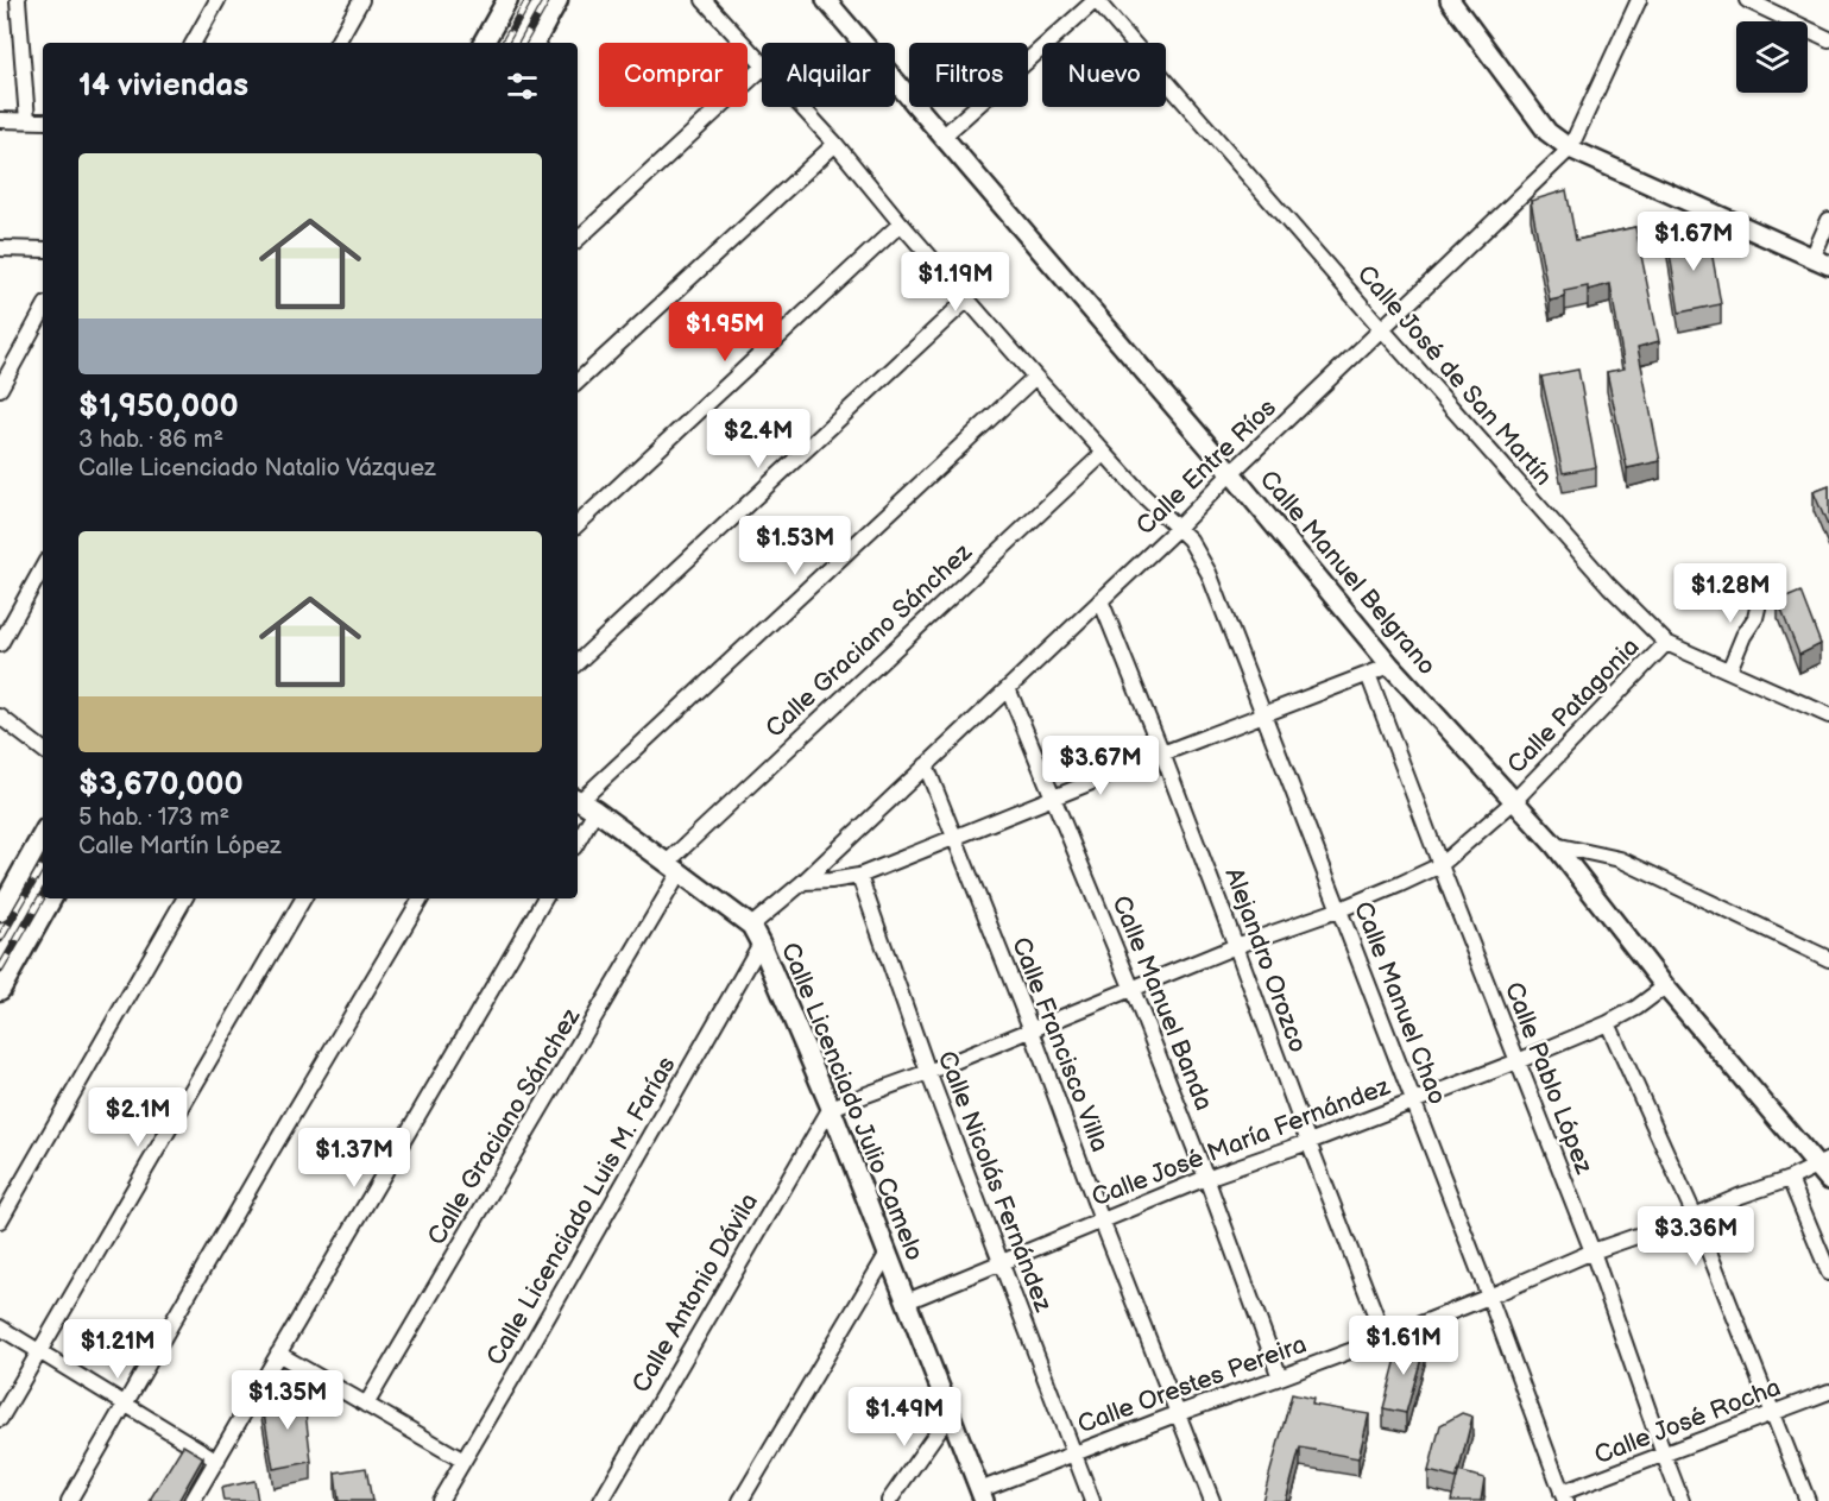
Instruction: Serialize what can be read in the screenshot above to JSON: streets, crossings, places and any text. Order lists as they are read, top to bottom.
{
  "streets": {
    "street": [
      "Calle José de San Martín",
      "Calle Entre Ríos",
      "Calle Manuel Belgrano",
      "Calle Graciano Sánchez",
      "Calle Patagonia",
      "Alejandro Orozco",
      "Calle Manuel Banda",
      "Calle Manuel Chao",
      "Calle Francisco Villa",
      "Calle Pablo López",
      "Calle Licenciado Julio Camelo",
      "Calle José María Fernández",
      "Calle Nicolás Fernández",
      "Calle Licenciado Luis M. Farías",
      "Calle Antonio Dávila",
      "Calle Orestes Pereira",
      "Calle José Rocha"
    ]
  },
  "crossings": [
    ["Calle José de San Martín", "Calle Entre Ríos"],
    ["Calle José de San Martín", "Calle Patagonia"],
    ["Calle Entre Ríos", "Calle Manuel Belgrano"],
    ["Calle Entre Ríos", "Alejandro Orozco"],
    ["Calle Entre Ríos", "Calle Manuel Banda"],
    ["Calle Entre Ríos", "Calle Manuel Chao"],
    ["Calle Entre Ríos", "Calle Francisco Villa"],
    ["Calle Entre Ríos", "Calle Licenciado Julio Camelo"],
    ["Calle Manuel Belgrano", "Calle Patagonia"],
    ["Calle Manuel Belgrano", "Calle José María Fernández"],
    ["Calle Manuel Belgrano", "Calle Orestes Pereira"],
    ["Calle Graciano Sánchez", "Calle Manuel Chao"],
    ["Calle Graciano Sánchez", "Calle Licenciado Julio Camelo"],
    ["Calle Patagonia", "Alejandro Orozco"],
    ["Calle Patagonia", "Calle Manuel Banda"],
    ["Calle Patagonia", "Calle Manuel Chao"],
    ["Calle Patagonia", "Calle Francisco Villa"],
    ["Calle Patagonia", "Calle Pablo López"],
    ["Calle Patagonia", "Calle Licenciado Julio Camelo"],
    ["Calle Patagonia", "Calle Nicolás Fernández"],
    ["Calle Patagonia", "Calle Antonio Dávila"],
    ["Alejandro Orozco", "Calle José María Fernández"],
    ["Alejandro Orozco", "Calle Orestes Pereira"],
    ["Calle Manuel Banda", "Calle José María Fernández"],
    ["Calle Manuel Banda", "Calle Orestes Pereira"],
    ["Calle Manuel Chao", "Calle José María Fernández"],
    ["Calle Manuel Chao", "Calle Orestes Pereira"],
    ["Calle Manuel Chao", "Calle José Rocha"],
    ["Calle Francisco Villa", "Calle José María Fernández"],
    ["Calle Francisco Villa", "Calle Orestes Pereira"],
    ["Calle Pablo López", "Calle José María Fernández"],
    ["Calle Pablo López", "Calle Orestes Pereira"],
    ["Calle Pablo López", "Calle José Rocha"],
    ["Calle Licenciado Julio Camelo", "Calle José María Fernández"],
    ["Calle Licenciado Julio Camelo", "Calle Licenciado Luis M. Farías"],
    ["Calle Licenciado Julio Camelo", "Calle Antonio Dávila"],
    ["Calle Licenciado Julio Camelo", "Calle Orestes Pereira"],
    ["Calle José María Fernández", "Calle Nicolás Fernández"],
    ["Calle Nicolás Fernández", "Calle Orestes Pereira"]
  ],
  "page": {
    "chip": [
      "Comprar",
      "Alquilar",
      "Filtros",
      "Nuevo"
    ],
    "heading": "14 viviendas",
    "list": [
      {
        "name": "$1,950,000",
        "note": "3 hab. · 86 m² · Calle Licenciado Natalio Vázquez"
      },
      {
        "name": "$3,670,000",
        "note": "5 hab. · 173 m² · Calle Martín López"
      }
    ],
    "price": [
      "$1.67M",
      "$1.19M",
      "$1.95M",
      "$2.4M",
      "$1.53M",
      "$1.28M",
      "$3.67M",
      "$2.1M",
      "$1.37M",
      "$3.36M",
      "$1.61M",
      "$1.21M",
      "$1.35M",
      "$1.49M"
    ]
  }
}
